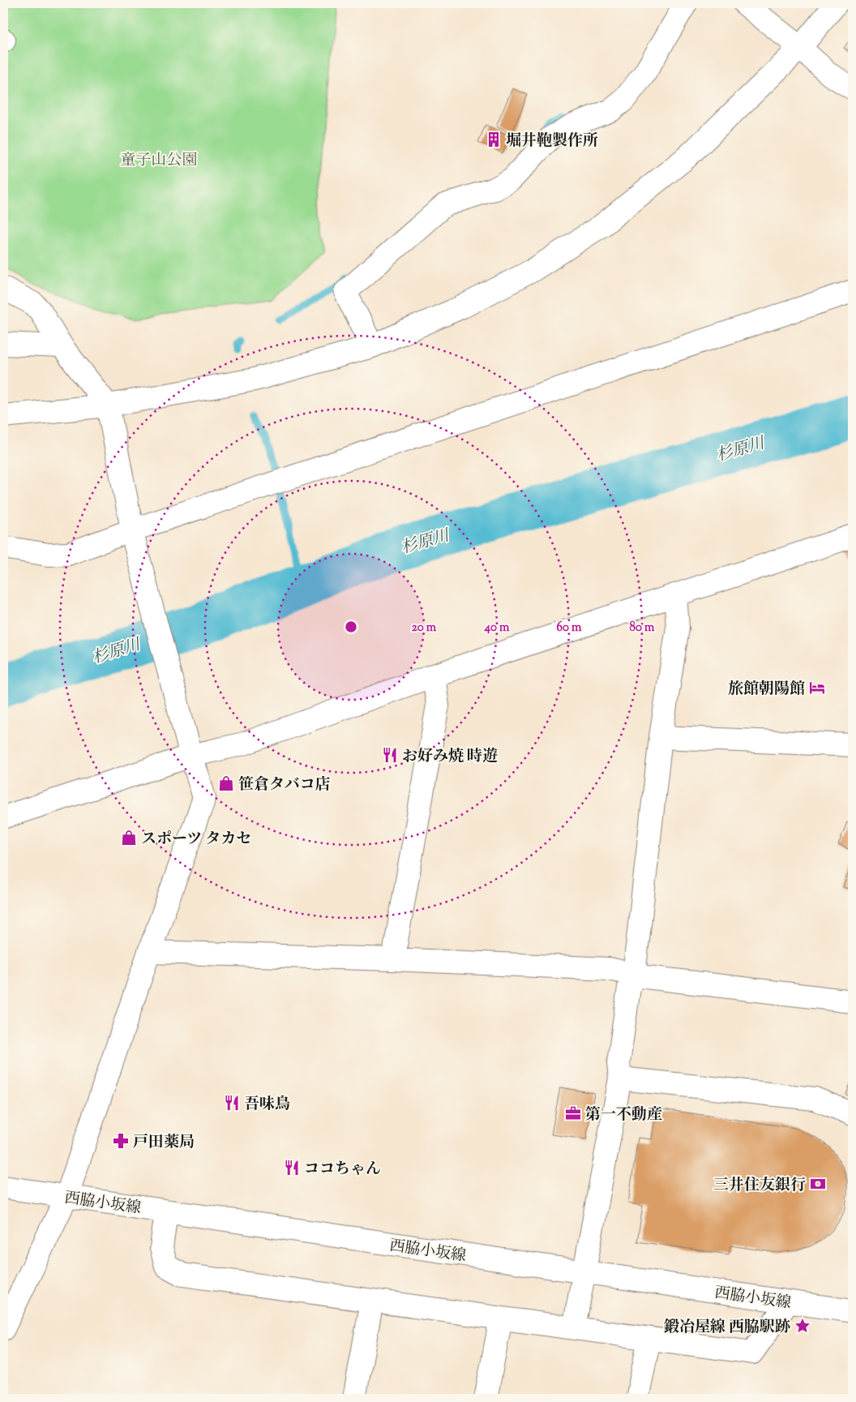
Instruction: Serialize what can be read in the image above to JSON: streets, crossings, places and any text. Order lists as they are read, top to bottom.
{
  "streets": {
    "street": ["西脇小坂線"]
  },
  "water": ["杉原川"],
  "parks": ["童子山公園"],
  "places": {
    "building": ["堀井鞄製作所"],
    "hotel": ["旅館朝陽館"],
    "restaurant": ["お好み焼 時遊", "吾味鳥", "ココちゃん"],
    "shop": ["笹倉タバコ店", "スポーツ タカセ"],
    "office": ["第一不動産"],
    "pharmacy": ["戸田薬局"],
    "bank": ["三井住友銀行"],
    "place": ["鍛冶屋線 西脇駅跡"]
  },
  "rings": [
    "20 m",
    "40 m",
    "60 m",
    "80 m"
  ]
}
